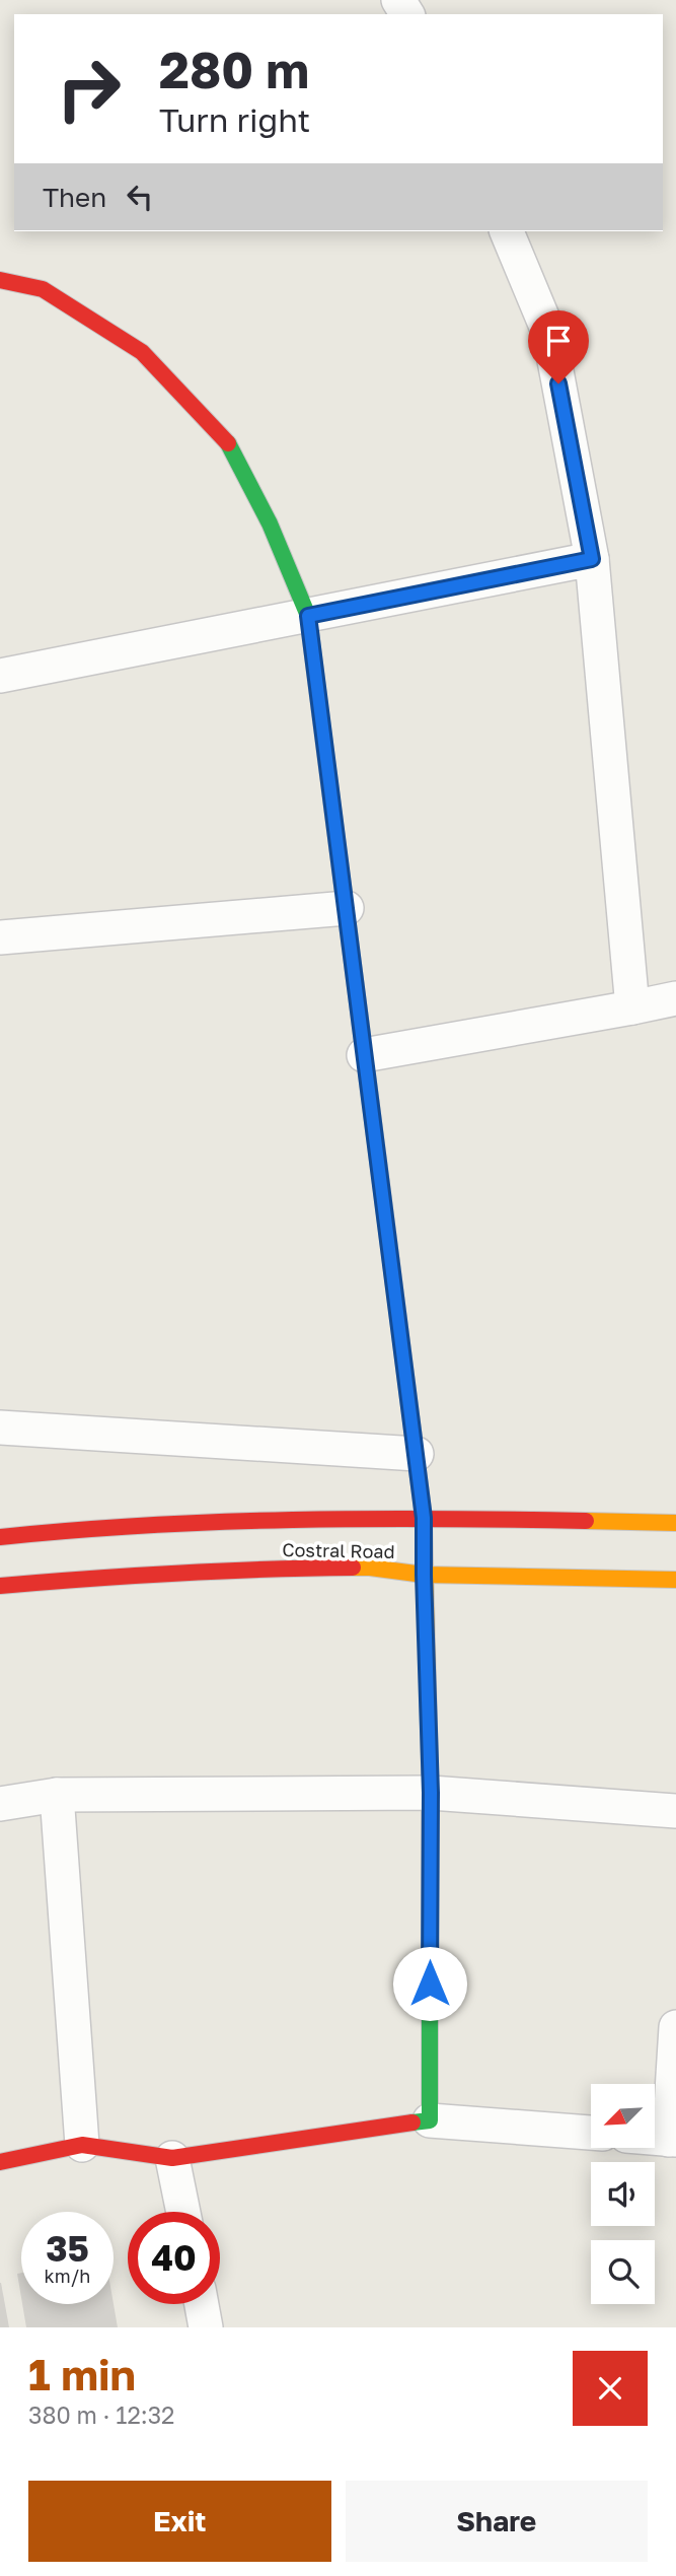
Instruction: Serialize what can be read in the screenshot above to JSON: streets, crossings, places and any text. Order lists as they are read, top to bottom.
{
  "streets": {
    "main road": ["Costral Road"]
  },
  "north": "bottom left",
  "page": {
    "turn": ["280 m", "Turn right"],
    "then": "Then",
    "speed": "35 km/h",
    "limit": "40",
    "heading": ["1 min", "380 m · 12:32"],
    "buttons": ["Exit", "Share"]
  }
}
